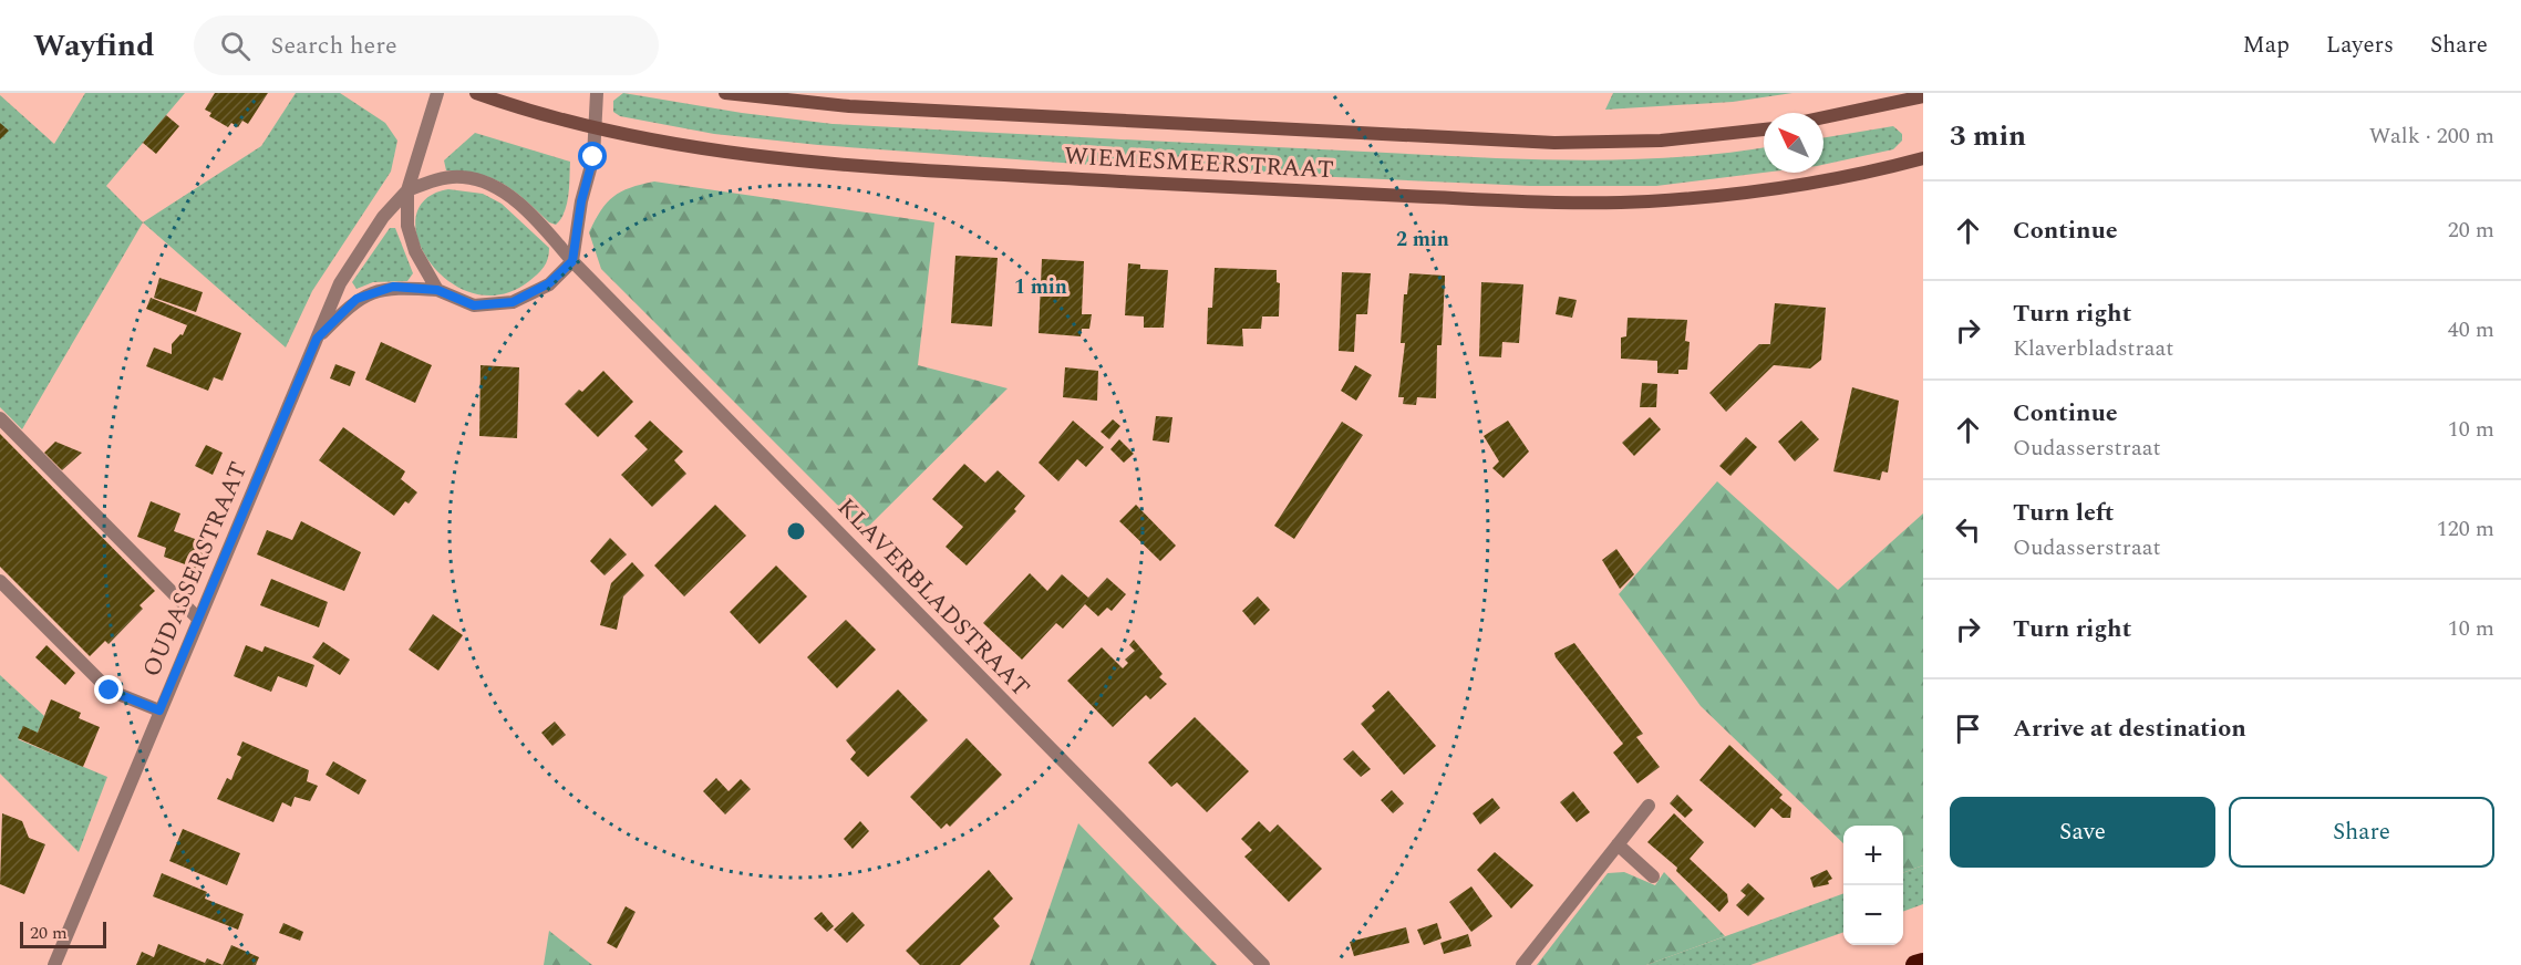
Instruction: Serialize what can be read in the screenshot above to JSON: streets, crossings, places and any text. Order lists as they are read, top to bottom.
{
  "streets": {
    "main road": ["WIEMESMEERSTRAAT"],
    "street": ["OUDASSERSTRAAT", "KLAVERBLADSTRAAT"]
  },
  "crossings": [
    ["OUDASSERSTRAAT", "KLAVERBLADSTRAAT"]
  ],
  "scale_bar": "20 m",
  "north": "top left",
  "page": {
    "header": "Wayfind",
    "search": "Search here",
    "nav": ["Map", "Layers", "Share"],
    "heading": ["3 min", "Walk · 200 m"],
    "list": [
      ["Continue", "20 m"],
      ["Turn right", "Klaverbladstraat", "40 m"],
      ["Continue", "Oudasserstraat", "10 m"],
      ["Turn left", "Oudasserstraat", "120 m"],
      ["Turn right", "10 m"],
      "Arrive at destination"
    ],
    "buttons": ["Save", "Share"],
    "map_buttons": ["+", "−"],
    "scale": "20 m"
  },
  "rings": ["2 min", "1 min"]
}
